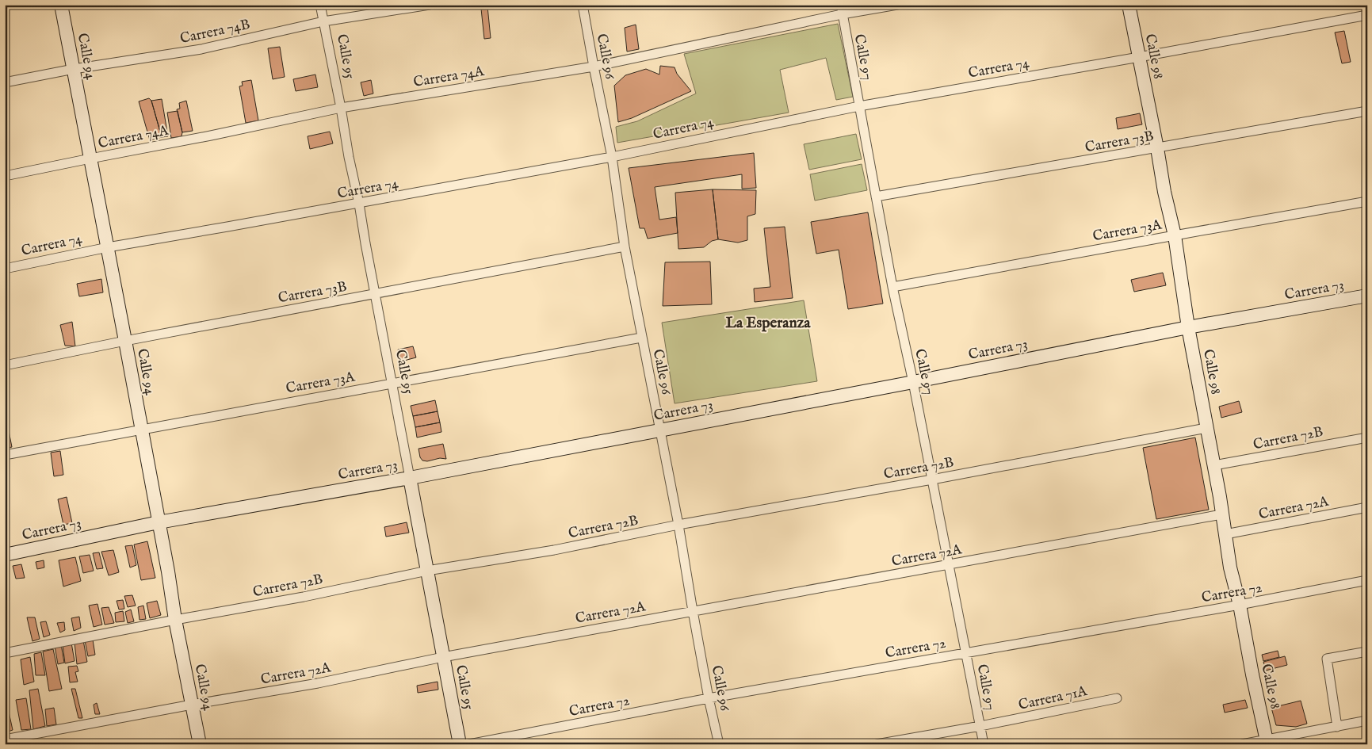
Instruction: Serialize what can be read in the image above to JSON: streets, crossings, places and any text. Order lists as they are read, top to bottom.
{
  "streets": {
    "street": [
      "Carrera 74B",
      "Calle 94",
      "Calle 95",
      "Calle 96",
      "Calle 98",
      "Calle 97",
      "Carrera 74",
      "Carrera 74A",
      "Carrera 73B",
      "Carrera 73A",
      "Carrera 73",
      "Carrera 72B",
      "Carrera 72A",
      "Carrera 72",
      "Carrera 71A"
    ]
  },
  "crossings": [
    ["Carrera 74B", "Calle 94"],
    ["Carrera 74B", "Calle 95"],
    ["Calle 94", "Carrera 74"],
    ["Calle 94", "Carrera 74A"],
    ["Calle 94", "Carrera 73B"],
    ["Calle 94", "Carrera 73A"],
    ["Calle 94", "Carrera 73"],
    ["Calle 94", "Carrera 72B"],
    ["Calle 94", "Carrera 72A"],
    ["Calle 95", "Carrera 74"],
    ["Calle 95", "Carrera 74A"],
    ["Calle 95", "Carrera 73B"],
    ["Calle 95", "Carrera 73A"],
    ["Calle 95", "Carrera 73"],
    ["Calle 95", "Carrera 72B"],
    ["Calle 95", "Carrera 72A"],
    ["Calle 96", "Carrera 74"],
    ["Calle 96", "Carrera 74A"],
    ["Calle 96", "Carrera 73B"],
    ["Calle 96", "Carrera 73A"],
    ["Calle 96", "Carrera 73"],
    ["Calle 96", "Carrera 72B"],
    ["Calle 96", "Carrera 72A"],
    ["Calle 96", "Carrera 72"],
    ["Calle 98", "Carrera 74"],
    ["Calle 98", "Carrera 73B"],
    ["Calle 98", "Carrera 73A"],
    ["Calle 98", "Carrera 73"],
    ["Calle 98", "Carrera 72B"],
    ["Calle 98", "Carrera 72A"],
    ["Calle 98", "Carrera 72"],
    ["Calle 97", "Carrera 74"],
    ["Calle 97", "Carrera 74A"],
    ["Calle 97", "Carrera 73B"],
    ["Calle 97", "Carrera 73A"],
    ["Calle 97", "Carrera 73"],
    ["Calle 97", "Carrera 72B"],
    ["Calle 97", "Carrera 72A"],
    ["Calle 97", "Carrera 72"],
    ["Calle 97", "Carrera 71A"]
  ],
  "districts": ["La Esperanza"]
}
